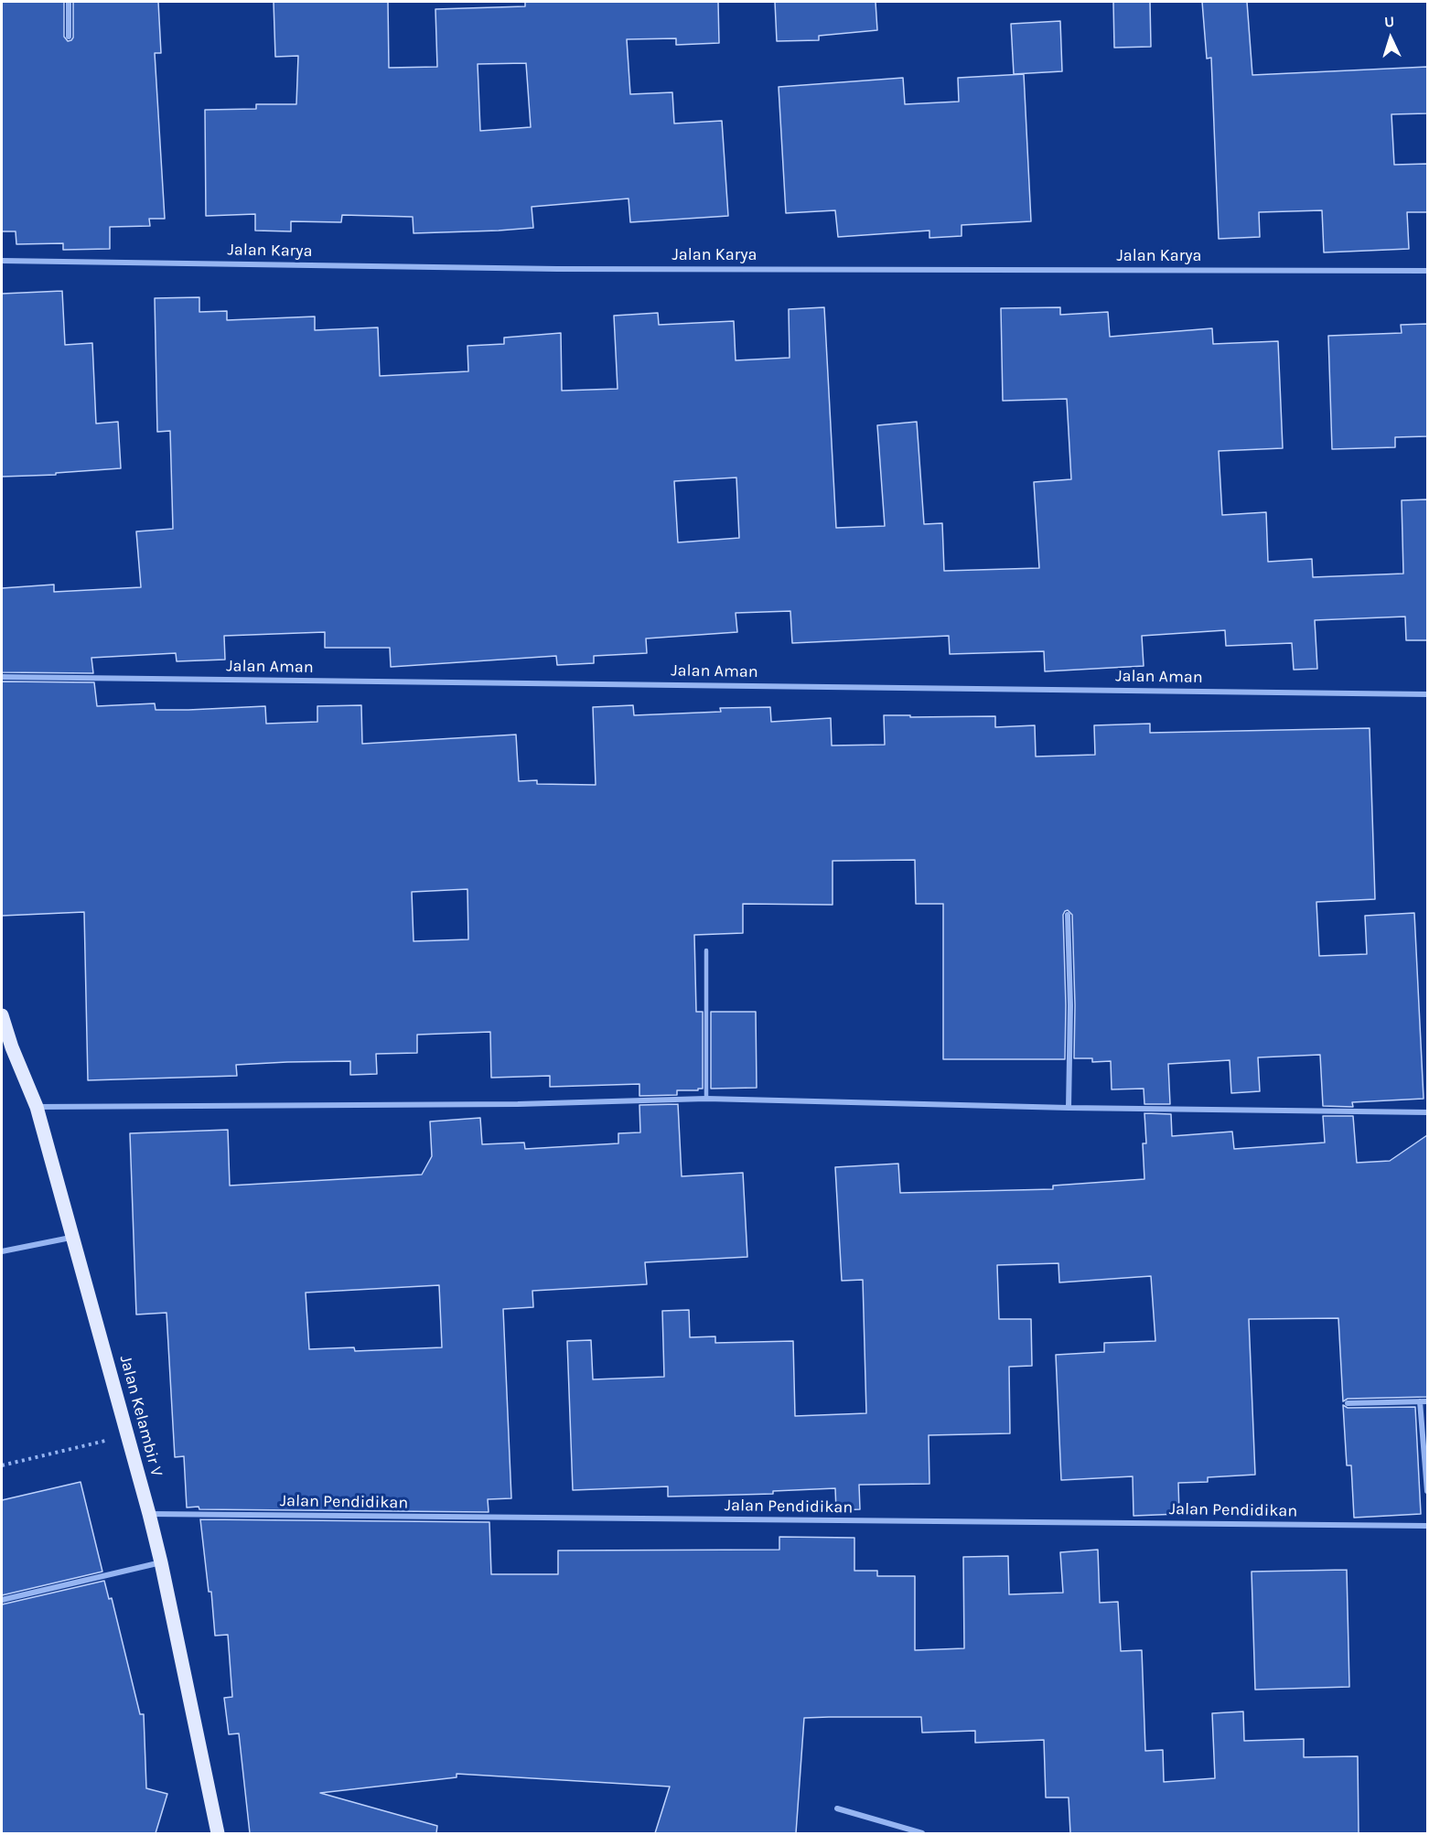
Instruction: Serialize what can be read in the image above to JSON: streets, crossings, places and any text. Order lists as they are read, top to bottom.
{
  "streets": {
    "main road": ["Jalan Kelambir V"],
    "street": ["Jalan Karya", "Jalan Aman", "Jalan Pendidikan"]
  },
  "crossings": [
    ["Jalan Kelambir V", "Jalan Pendidikan"]
  ],
  "north": "top"
}
